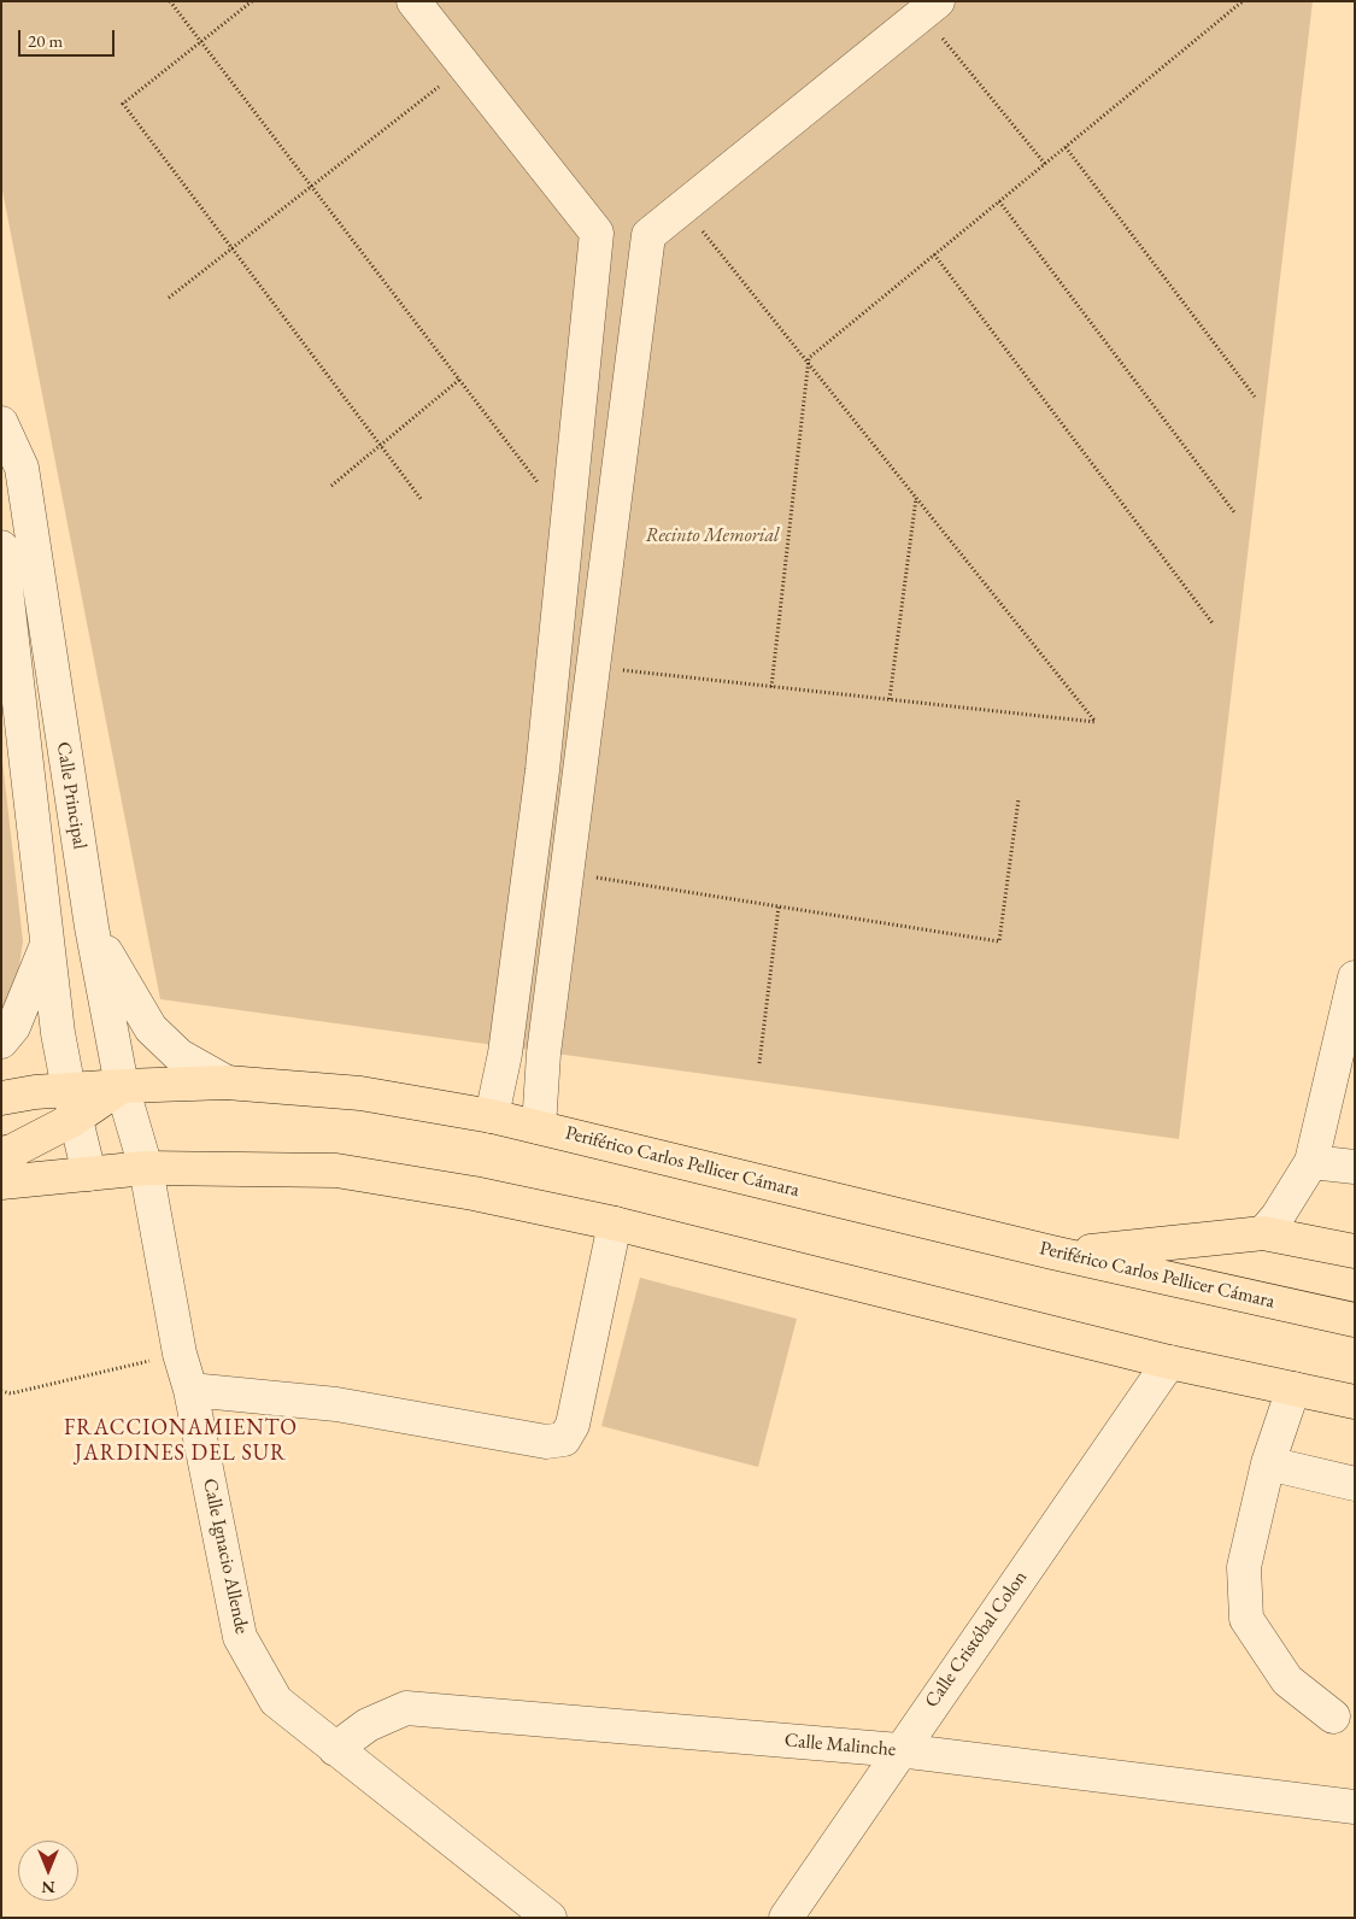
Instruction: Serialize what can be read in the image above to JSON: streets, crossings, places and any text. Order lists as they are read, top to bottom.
{
  "streets": {
    "main road": ["Periférico Carlos Pellicer Cámara"],
    "street": [
      "Calle Principal",
      "Calle Ignacio Allende",
      "Calle Cristóbal Colon",
      "Calle Malinche"
    ]
  },
  "crossings": [
    ["Calle Principal", "Periférico Carlos Pellicer Cámara"],
    ["Calle Principal", "Calle Ignacio Allende"],
    ["Calle Ignacio Allende", "Calle Malinche"],
    ["Calle Cristóbal Colon", "Calle Malinche"]
  ],
  "districts": ["FRACCIONAMIENTO JARDINES DEL SUR"],
  "parks": ["Recinto Memorial"],
  "scale_bar": "20 m",
  "north": "bottom"
}
